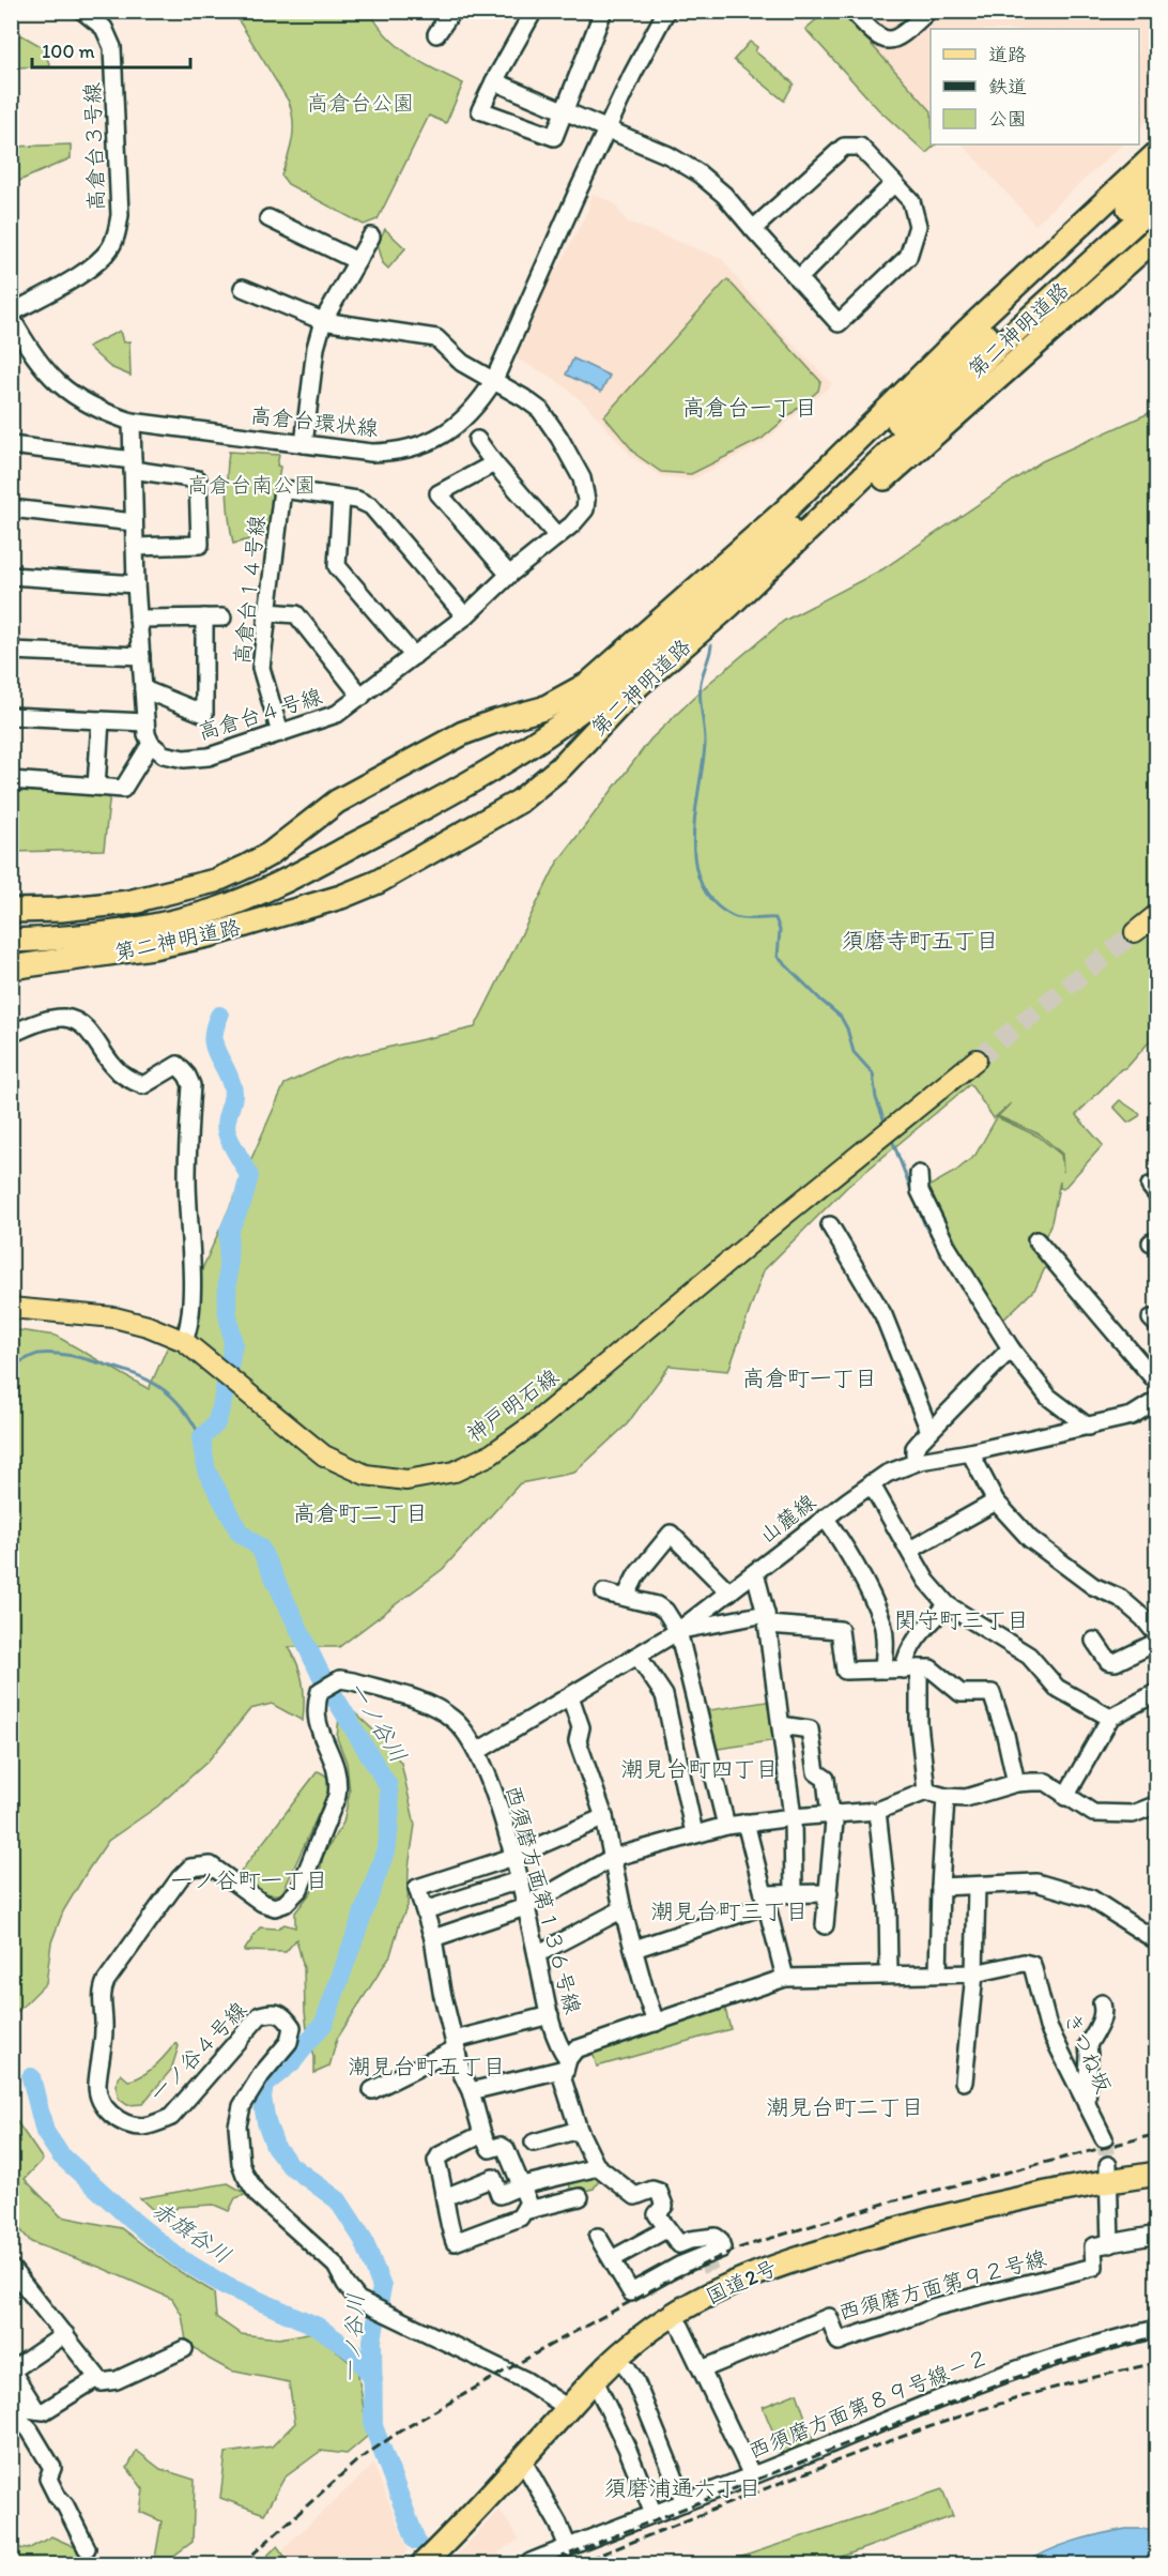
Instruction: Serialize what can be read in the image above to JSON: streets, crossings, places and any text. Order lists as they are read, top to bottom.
{
  "streets": {
    "highway": ["第二神明道路", "国道2号"],
    "main road": ["神戸明石線"],
    "street": [
      "高倉台３号線",
      "高倉台環状線",
      "高倉台１４号線",
      "高倉台４号線",
      "山麓線",
      "西須磨方面第１３６号線",
      "一ノ谷４号線",
      "きつね坂",
      "西須磨方面第９２号線",
      "西須磨方面第８９号線－２"
    ]
  },
  "crossings": [
    ["高倉台３号線", "高倉台環状線"],
    ["高倉台環状線", "高倉台４号線"],
    ["高倉台１４号線", "高倉台４号線"],
    ["山麓線", "西須磨方面第１３６号線"],
    ["西須磨方面第１３６号線", "一ノ谷４号線"],
    ["一ノ谷４号線", "国道2号"]
  ],
  "districts": [
    "高倉台一丁目",
    "須磨寺町五丁目",
    "高倉町一丁目",
    "高倉町二丁目",
    "関守町三丁目",
    "潮見台町四丁目",
    "一ノ谷町一丁目",
    "潮見台町三丁目",
    "潮見台町五丁目",
    "潮見台町二丁目",
    "須磨浦通六丁目"
  ],
  "water": ["一ノ谷川", "赤旗谷川"],
  "parks": ["高倉台公園", "高倉台南公園"],
  "legend": ["道路", "鉄道", "公園"],
  "scale_bar": "100 m"
}
